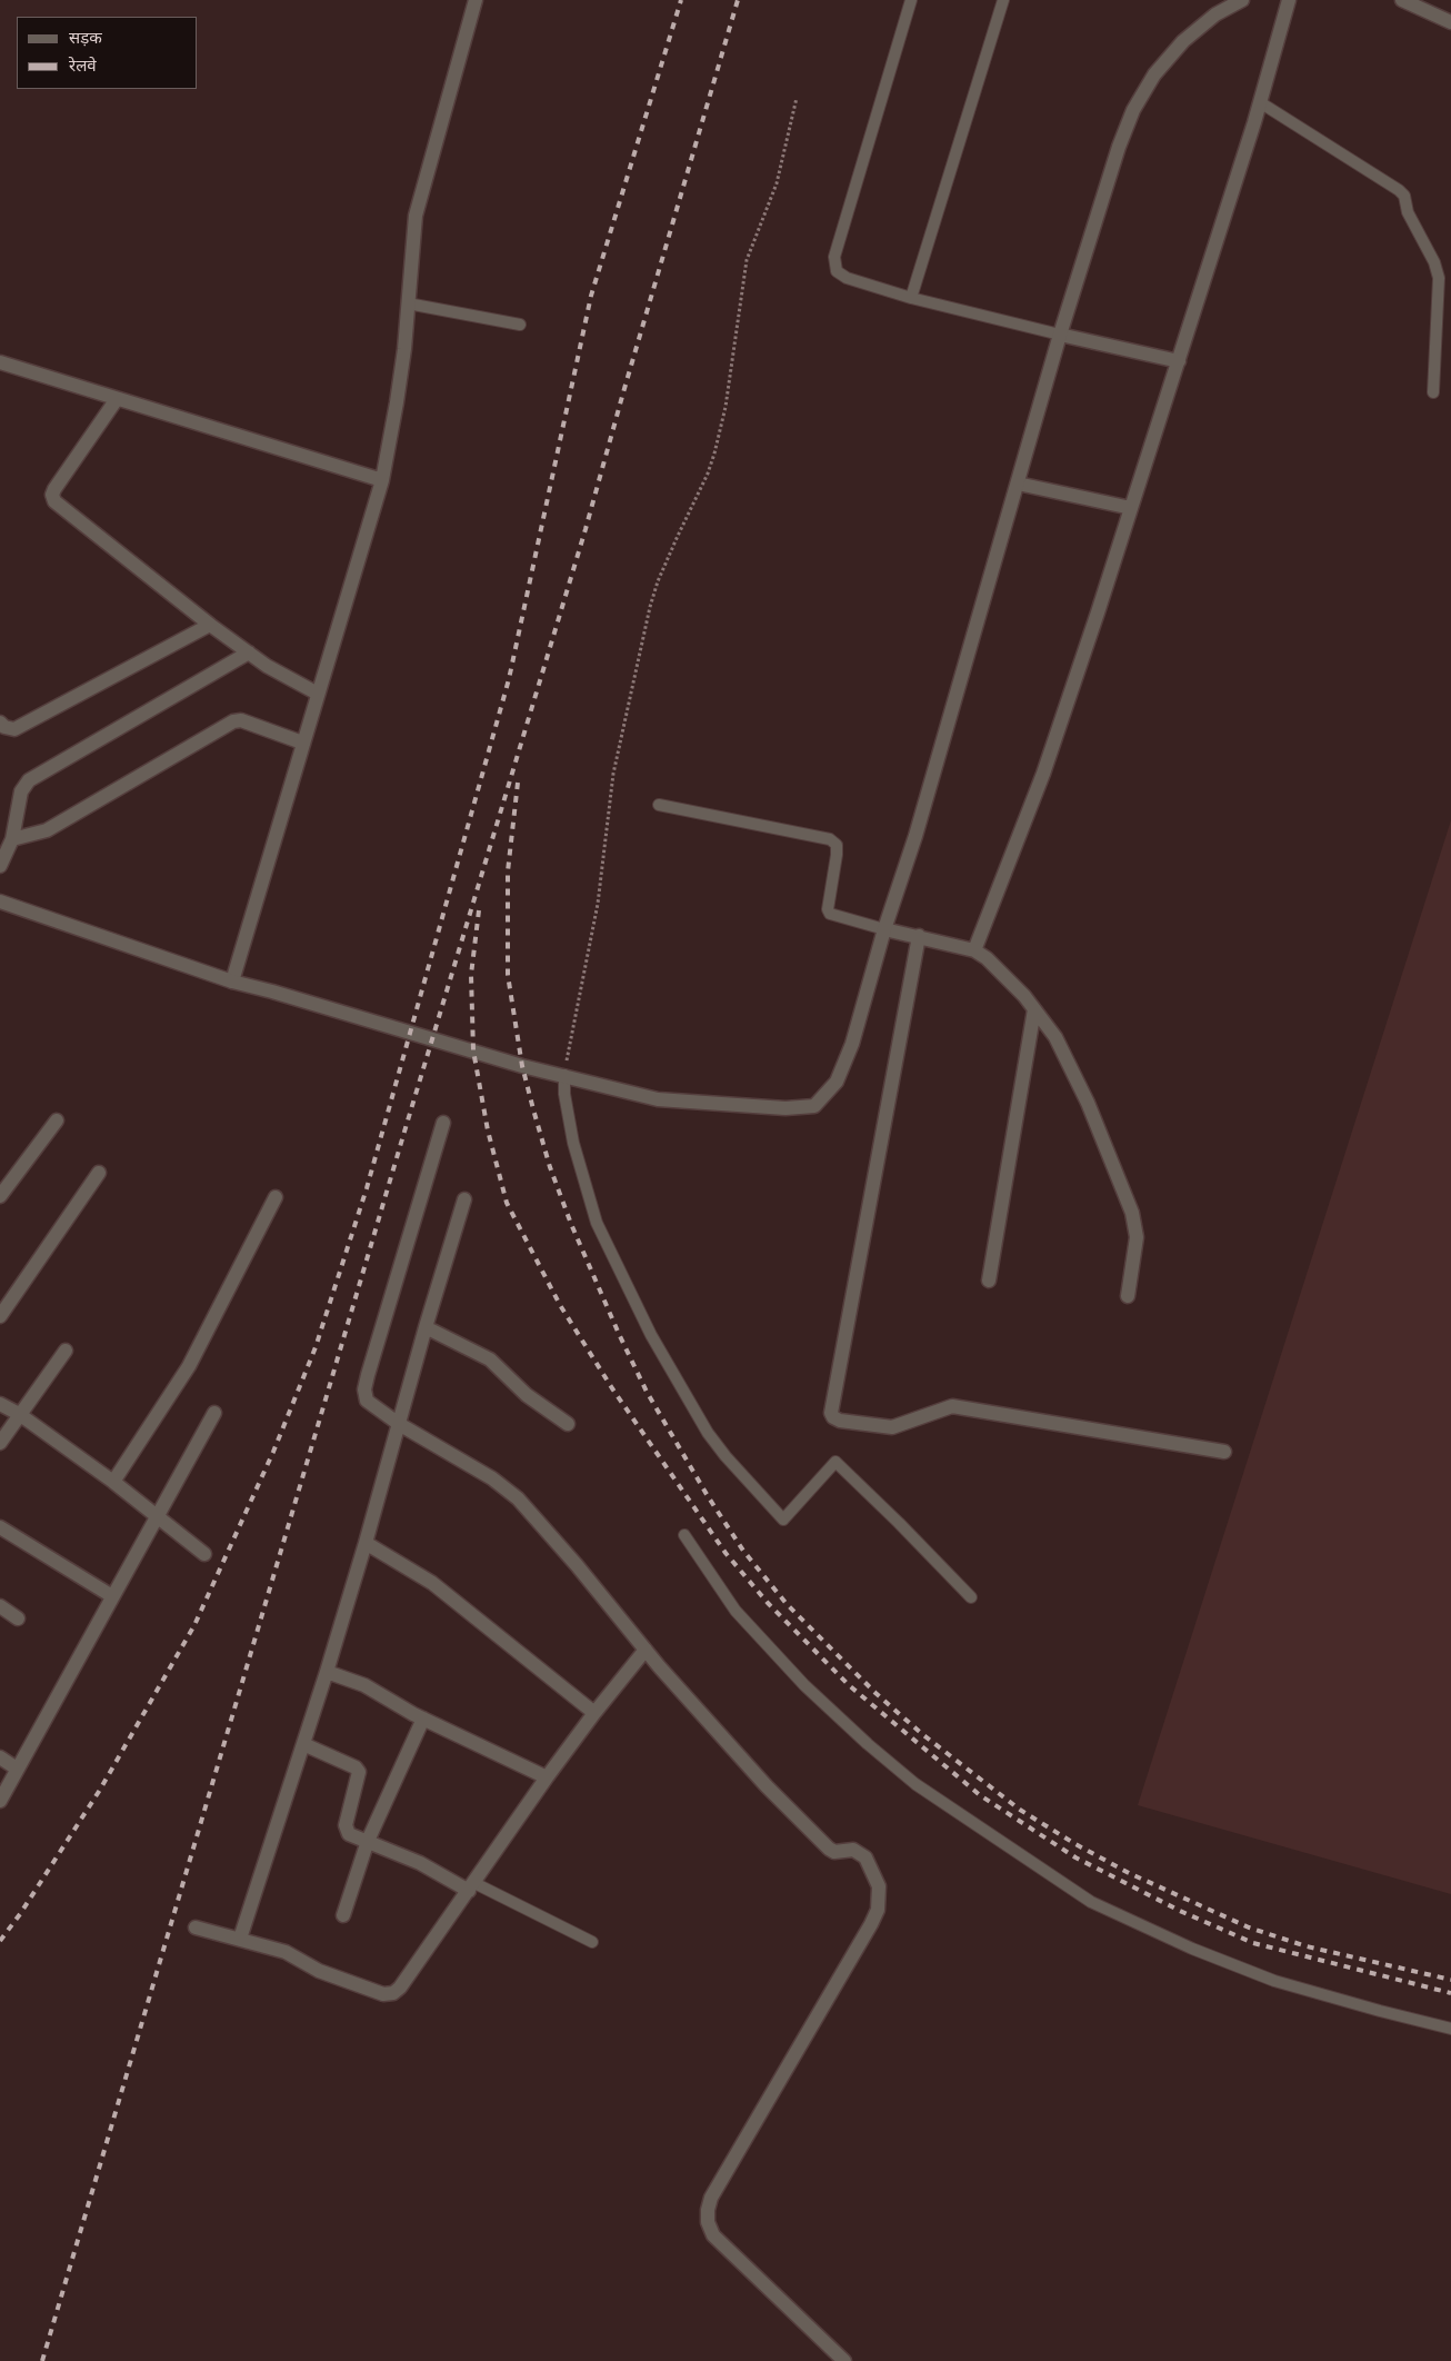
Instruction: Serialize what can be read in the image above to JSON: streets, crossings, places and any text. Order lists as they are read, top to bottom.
{
  "legend": ["सड़क", "रेलवे"]
}
